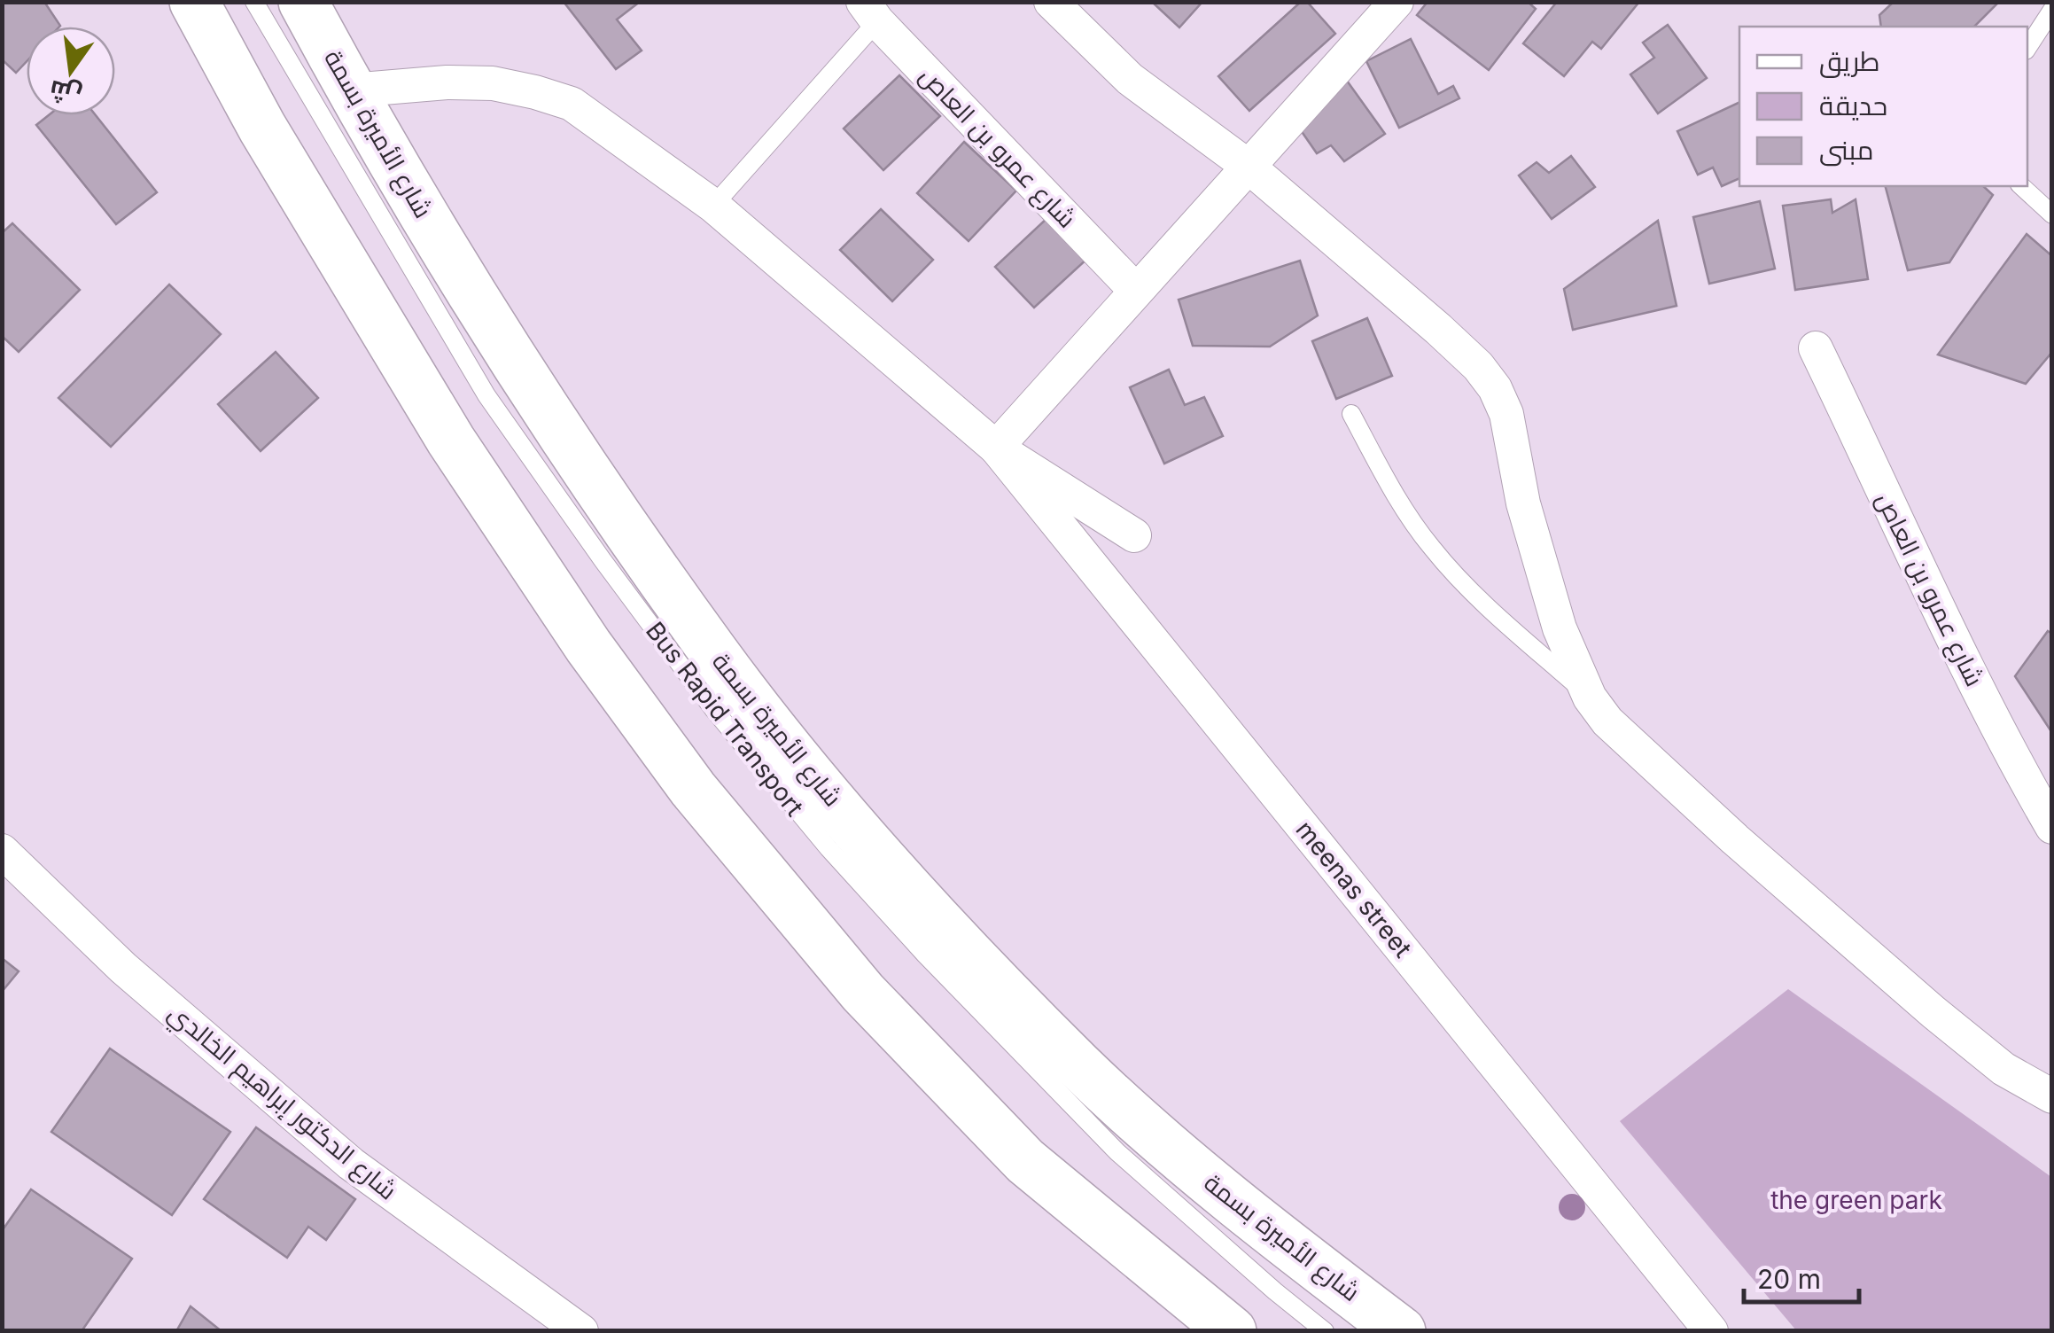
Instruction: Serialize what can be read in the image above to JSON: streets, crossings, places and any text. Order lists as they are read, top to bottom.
{
  "streets": {
    "main road": ["شارع الأميرة بسمة"],
    "street": ["شارع عمرو بن العاص", "meenas street", "شارع الدكتور إبراهيم الخالدي"],
    "lane": ["Bus Rapid Transport"]
  },
  "parks": ["the green park"],
  "legend": ["طريق", "حديقة", "مبنى"],
  "scale_bar": "20 m",
  "north": "bottom"
}
